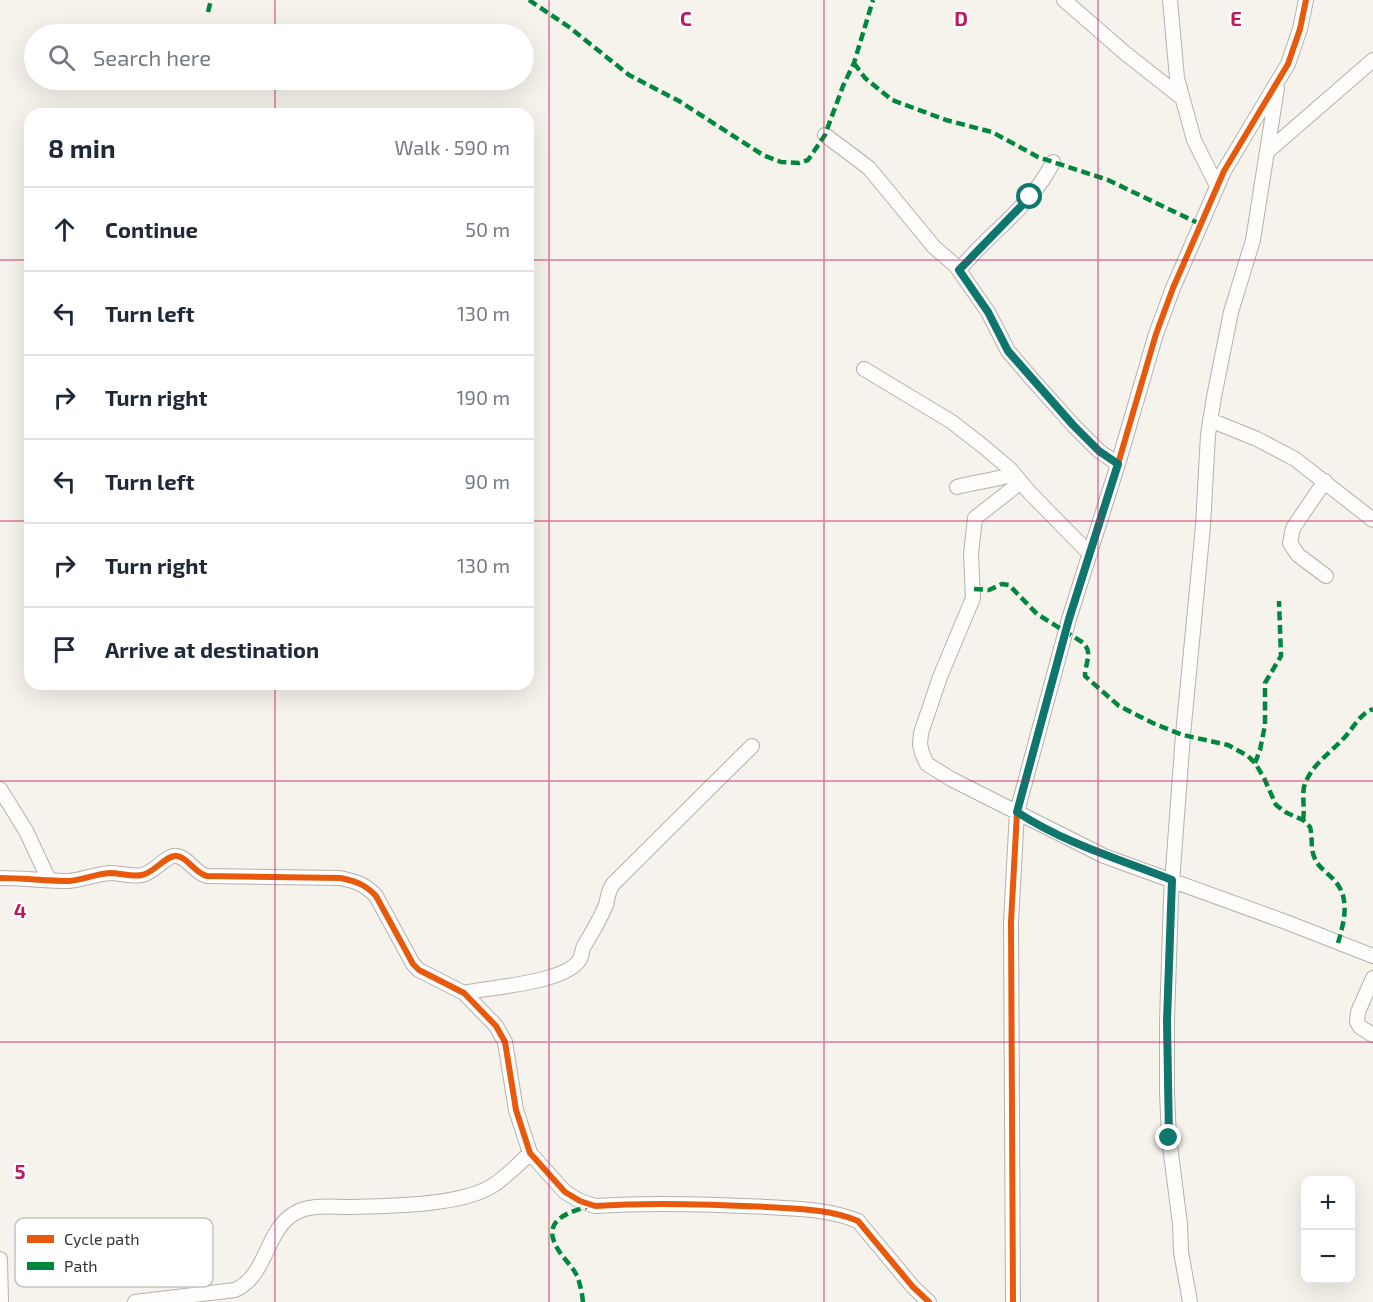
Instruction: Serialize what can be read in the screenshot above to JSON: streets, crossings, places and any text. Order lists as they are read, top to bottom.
{
  "legend": ["Cycle path", "Path"],
  "page": {
    "search": "Search here",
    "heading": ["8 min", "Walk · 590 m"],
    "list": [
      ["Continue", "50 m"],
      ["Turn left", "130 m"],
      ["Turn right", "190 m"],
      ["Turn left", "90 m"],
      ["Turn right", "130 m"],
      "Arrive at destination"
    ],
    "map_buttons": ["+", "−"]
  },
  "grid": {
    "columns": ["C", "D", "E"],
    "rows": ["4", "5"]
  }
}
